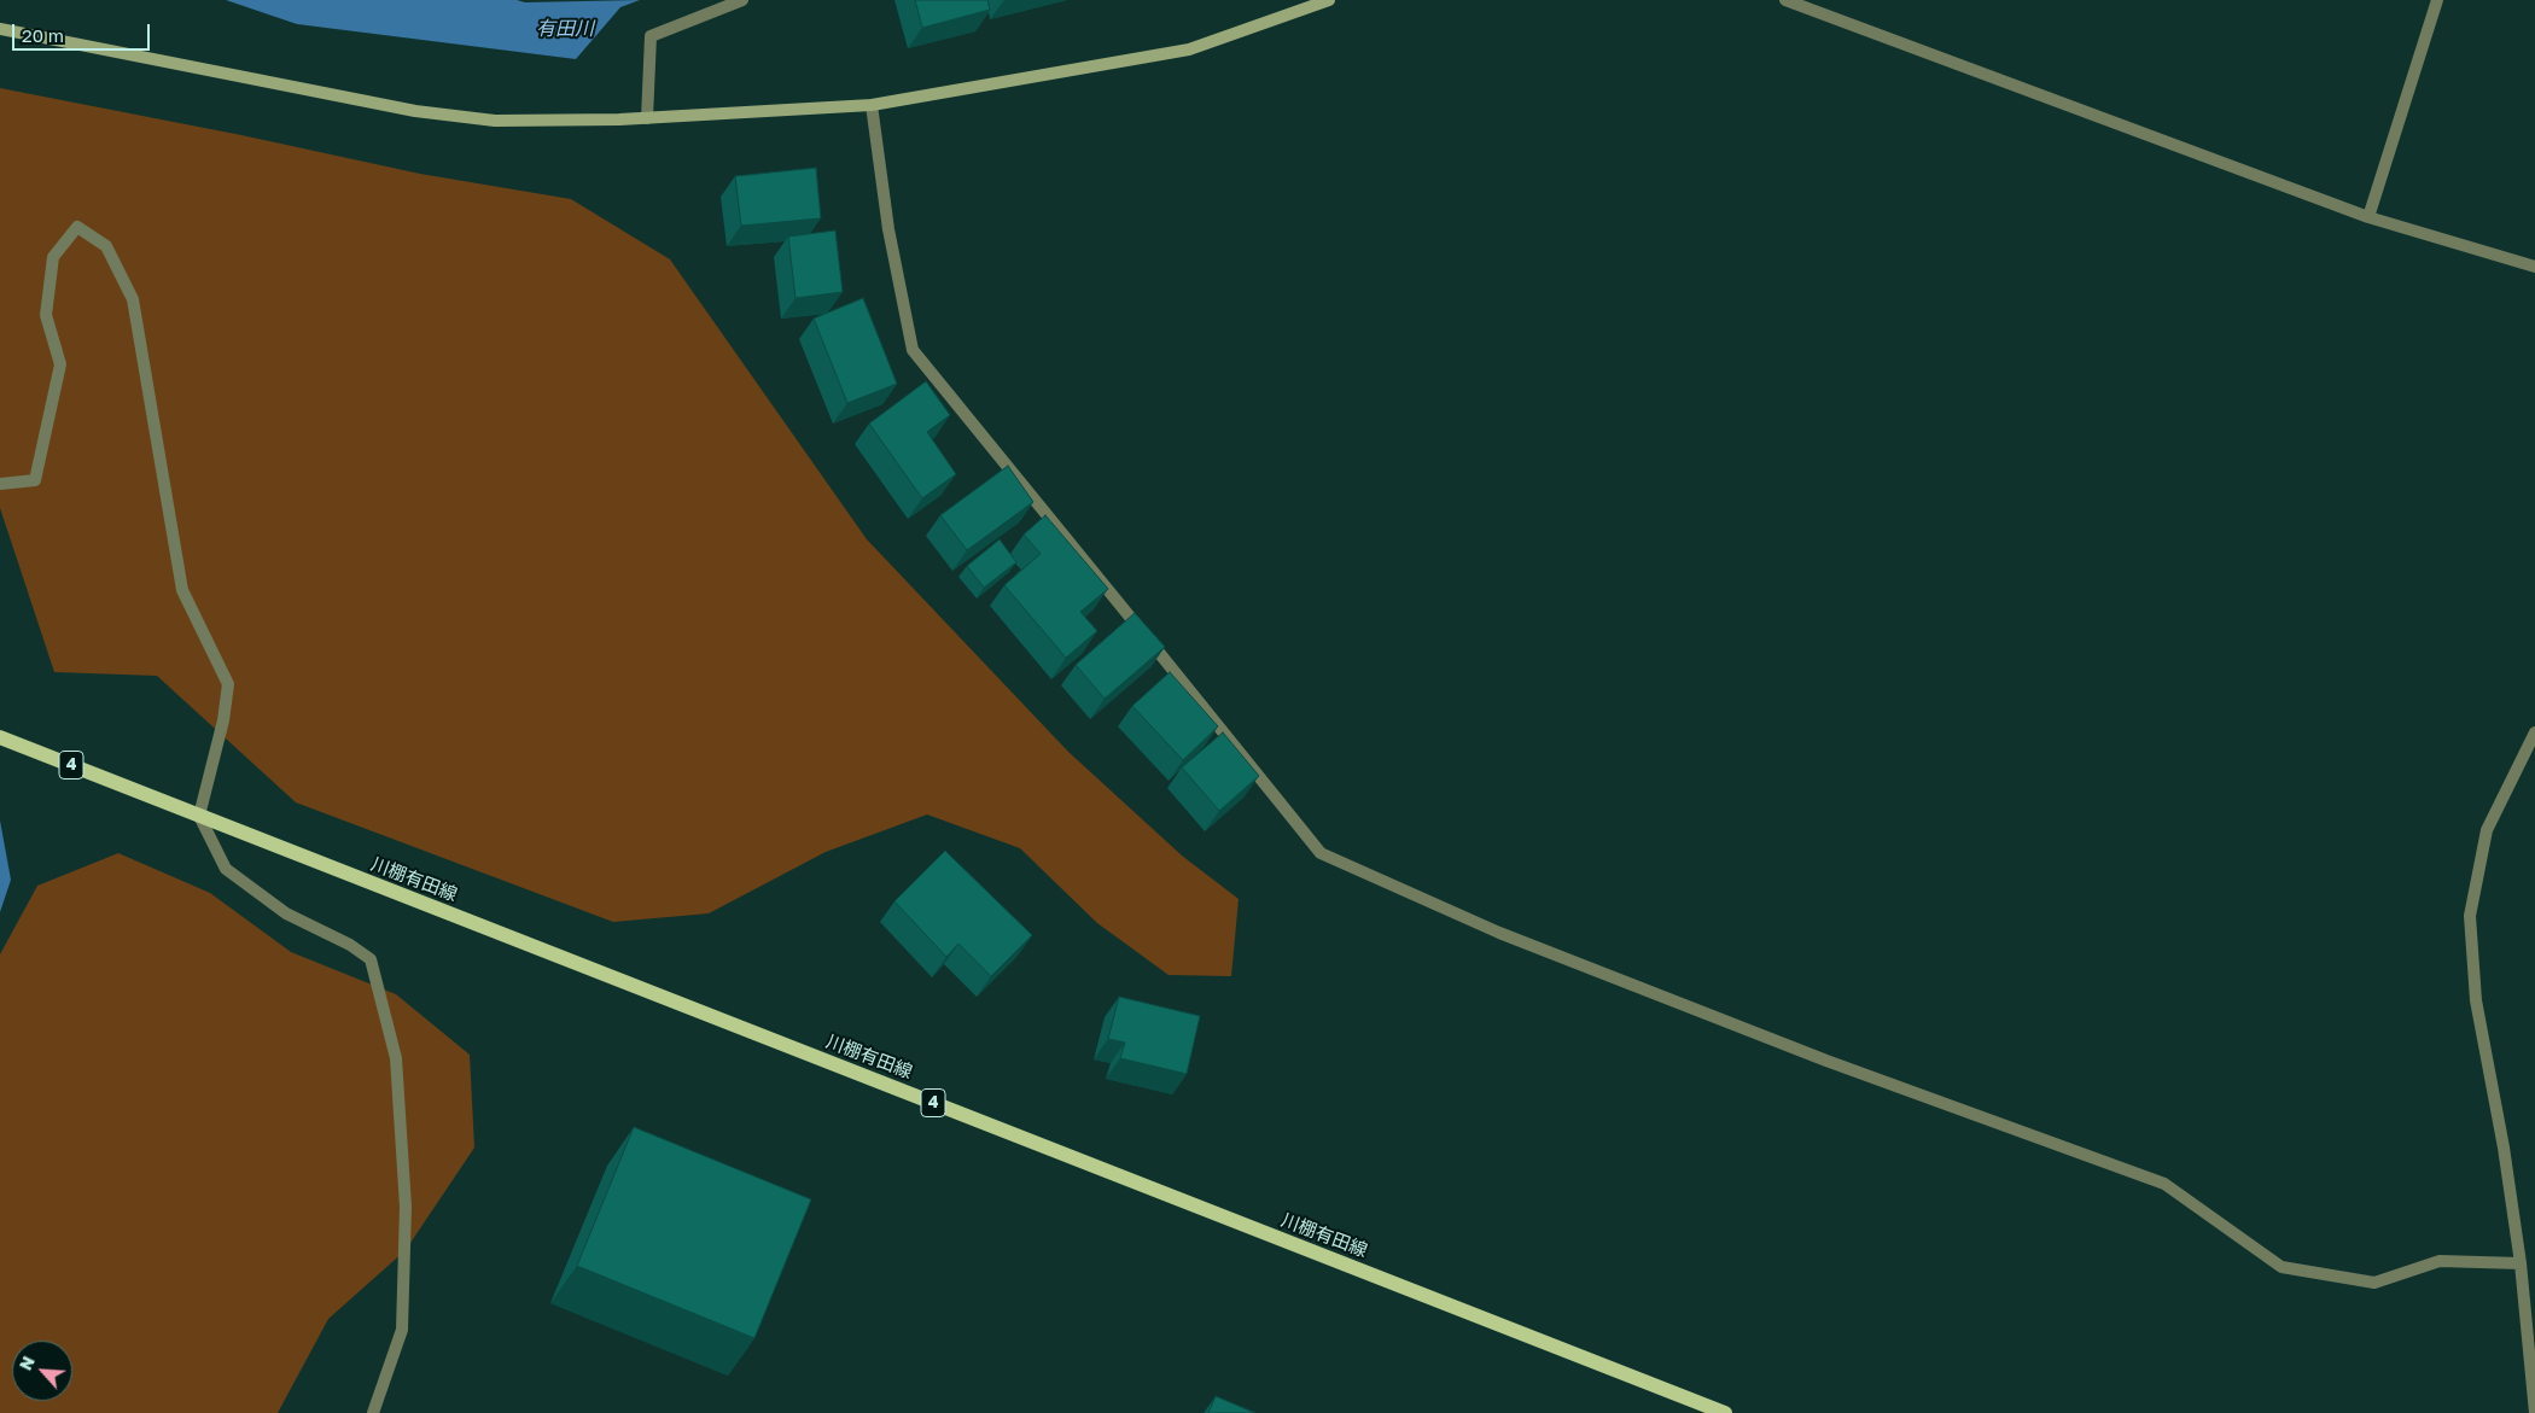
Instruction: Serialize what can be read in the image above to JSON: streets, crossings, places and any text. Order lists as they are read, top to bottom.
{
  "streets": {
    "main road": ["4", "川棚有田線"]
  },
  "water": ["有田川"],
  "scale_bar": "20 m",
  "north": "top left"
}
